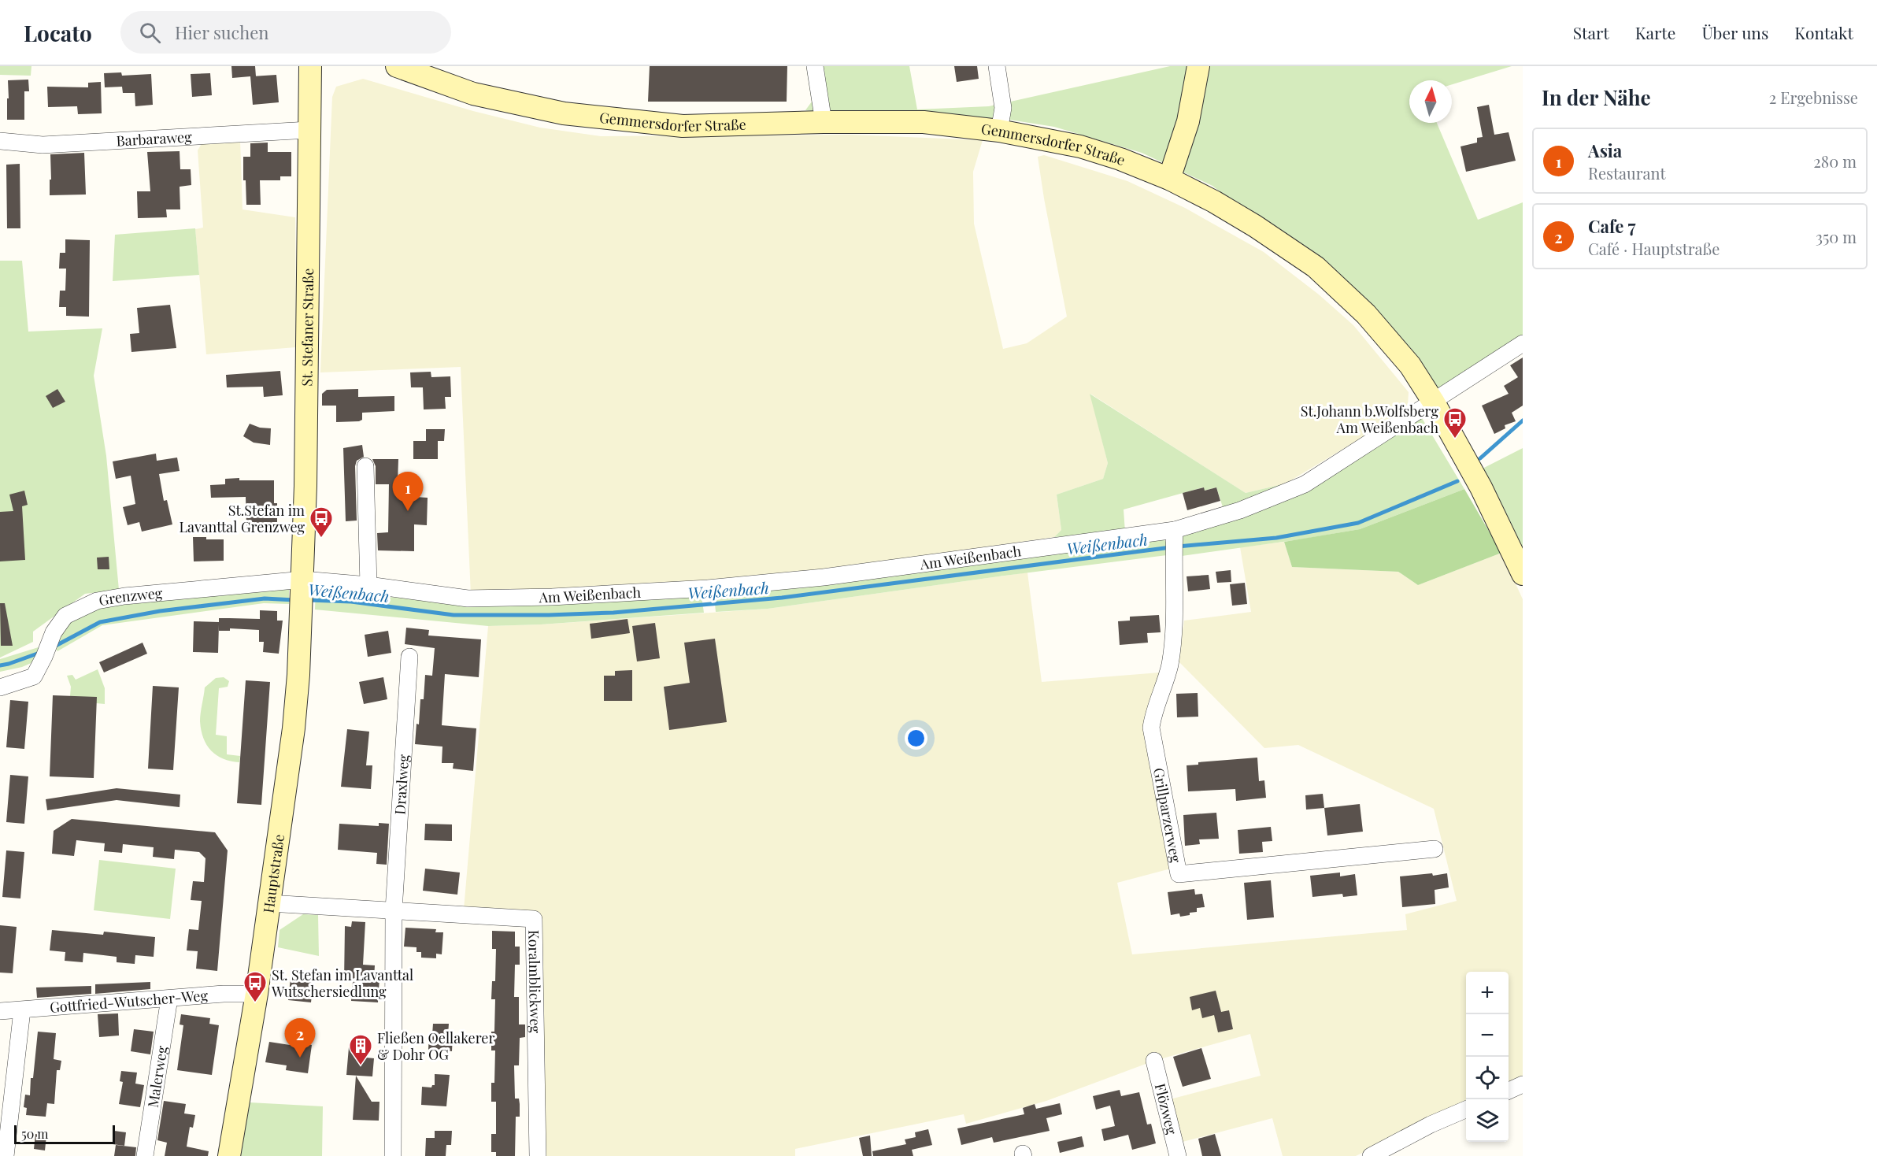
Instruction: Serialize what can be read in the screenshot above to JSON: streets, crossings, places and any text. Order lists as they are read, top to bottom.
{
  "streets": {
    "main road": ["Gemmersdorfer Straße", "St. Stefaner Straße", "Hauptstraße"],
    "street": [
      "Barbaraweg",
      "Am Weißenbach",
      "Grenzweg",
      "Draxlweg",
      "Grillparzerweg",
      "Koralmblickweg",
      "Gottfried-Wutscher-Weg",
      "Malerweg",
      "Flözweg"
    ]
  },
  "crossings": [
    ["Gemmersdorfer Straße", "Am Weißenbach"],
    ["Barbaraweg", "St. Stefaner Straße"],
    ["St. Stefaner Straße", "Am Weißenbach"],
    ["St. Stefaner Straße", "Grenzweg"],
    ["St. Stefaner Straße", "Hauptstraße"],
    ["Am Weißenbach", "Grenzweg"],
    ["Am Weißenbach", "Grillparzerweg"],
    ["Am Weißenbach", "Hauptstraße"],
    ["Grenzweg", "Hauptstraße"],
    ["Draxlweg", "Koralmblickweg"],
    ["Hauptstraße", "Koralmblickweg"],
    ["Hauptstraße", "Gottfried-Wutscher-Weg"],
    ["Gottfried-Wutscher-Weg", "Malerweg"]
  ],
  "water": ["Weißenbach"],
  "places": {
    "bus stop": ["St.Johann b.Wolfsberg Am Weißenbach", "St.Stefan im Lavanttal Grenzweg", "St. Stefan im Lavanttal Wutschersiedlung"],
    "building": ["Fließen Oellakerer & Dohr OG"]
  },
  "scale_bar": "50 m",
  "north": "top",
  "page": {
    "header": "Locato",
    "search": "Hier suchen",
    "nav": [
      "Start",
      "Karte",
      "Über uns",
      "Kontakt"
    ],
    "heading": ["In der Nähe", "2 Ergebnisse"],
    "list": [
      {
        "mark": "1",
        "name": "Asia",
        "note": "Restaurant",
        "value": "280 m"
      },
      {
        "mark": "2",
        "name": "Cafe 7",
        "note": "Café · Hauptstraße",
        "value": "350 m"
      }
    ],
    "pins": ["1", "2"],
    "map_buttons": ["+", "−"],
    "scale": "50 m"
  }
}
